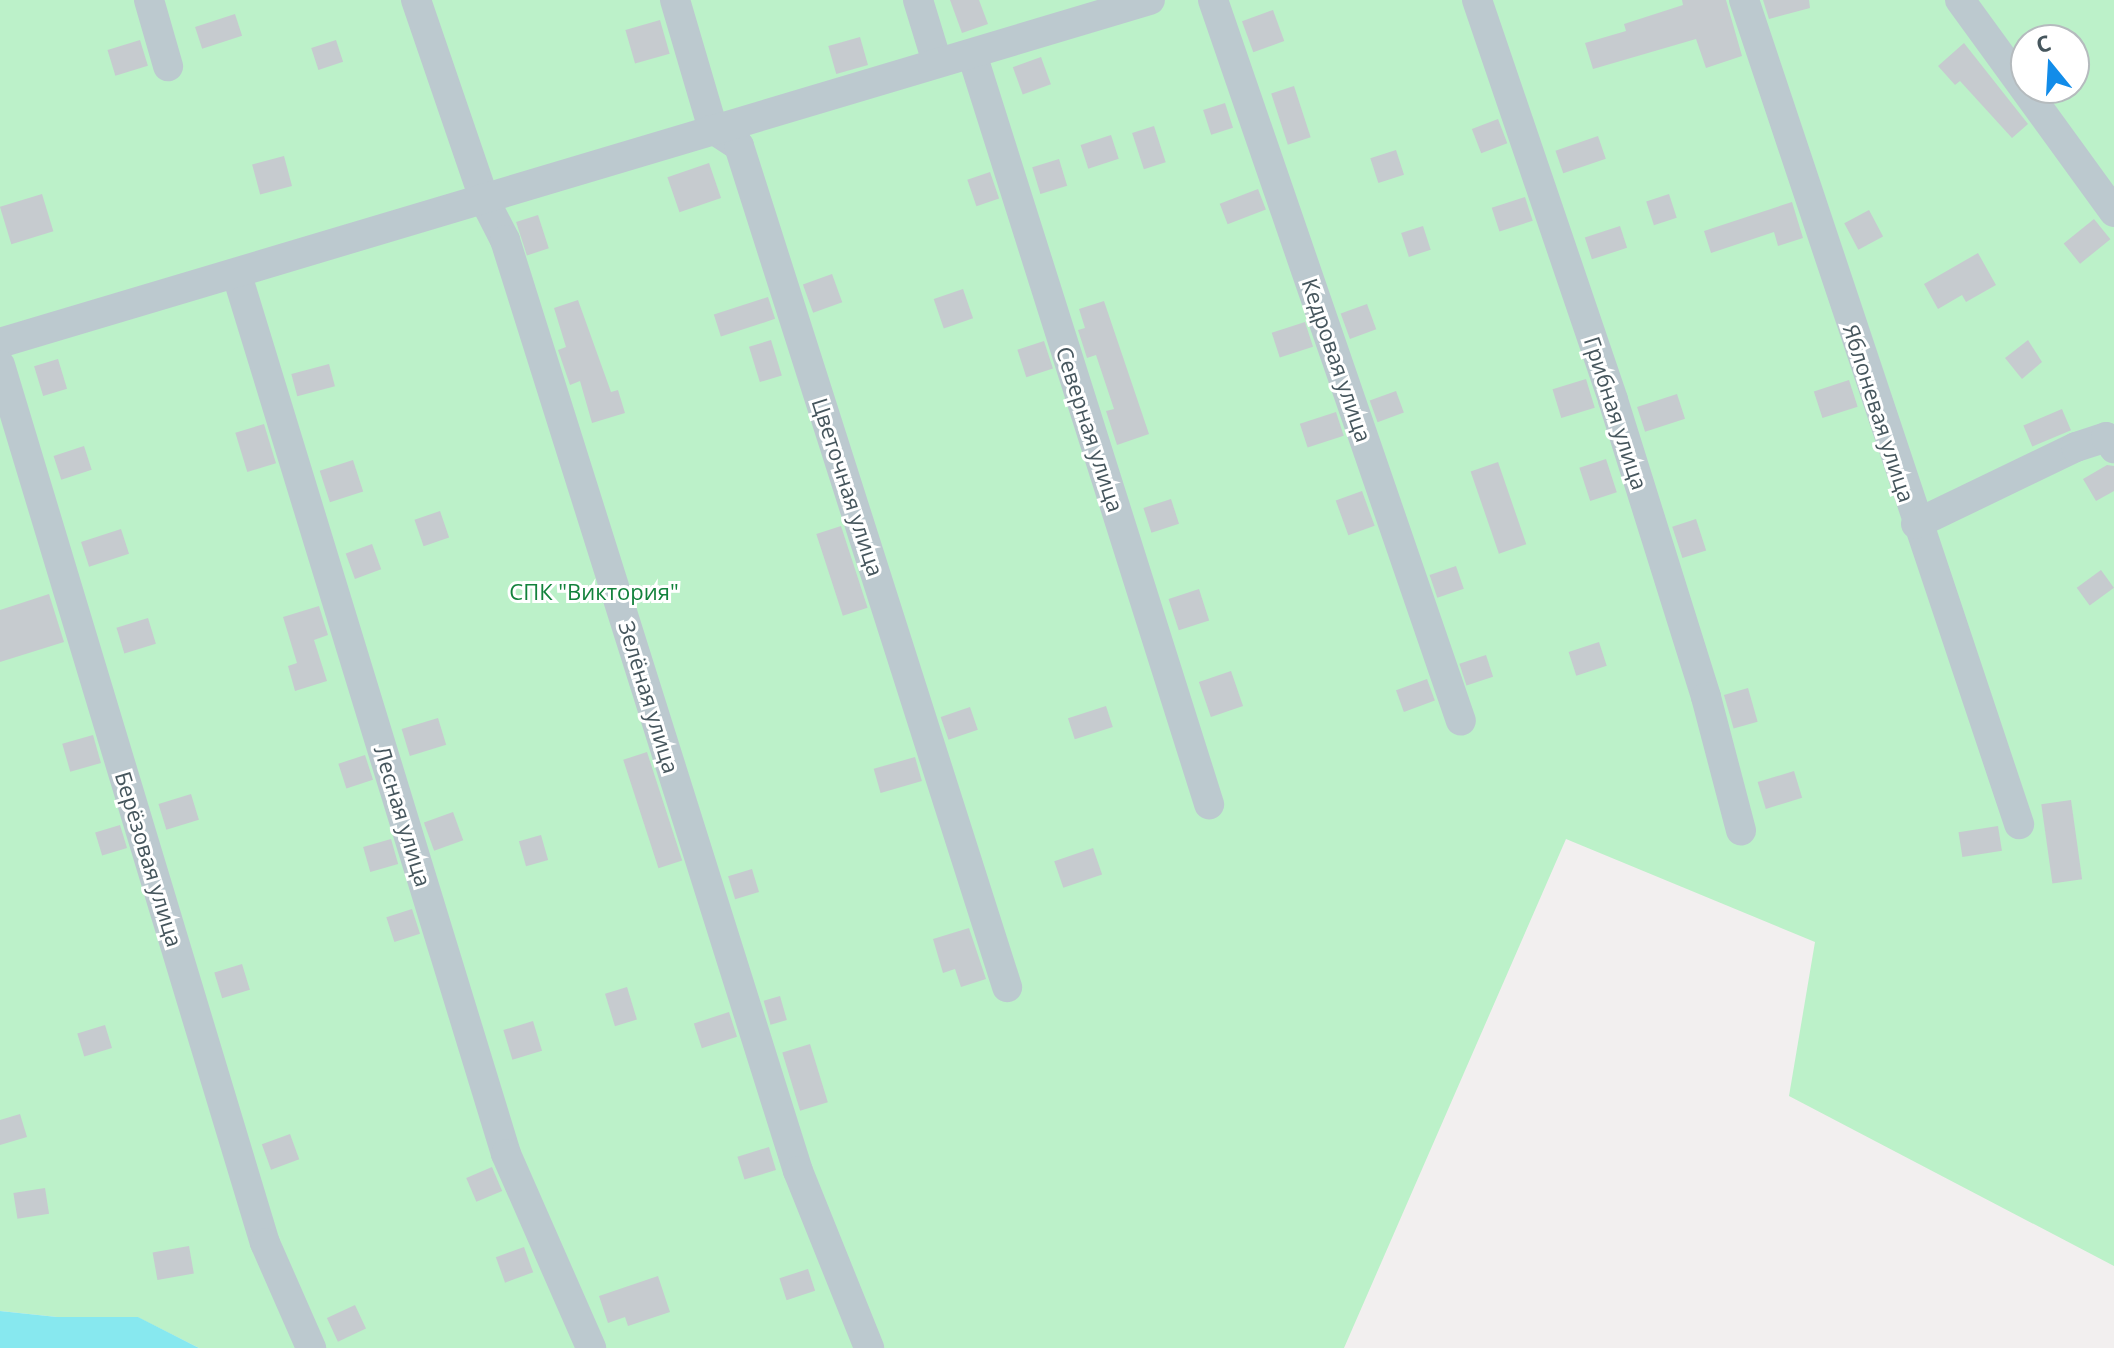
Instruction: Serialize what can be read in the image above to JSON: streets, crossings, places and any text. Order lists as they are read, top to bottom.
{
  "streets": {
    "street": [
      "Кедровая улица",
      "Грибная улица",
      "Яблоневая улица",
      "Северная улица",
      "Цветочная улица",
      "Зелёная улица",
      "Лесная улица",
      "Берёзовая улица"
    ]
  },
  "parks": ["СПК \"Виктория\""],
  "north": "top"
}
